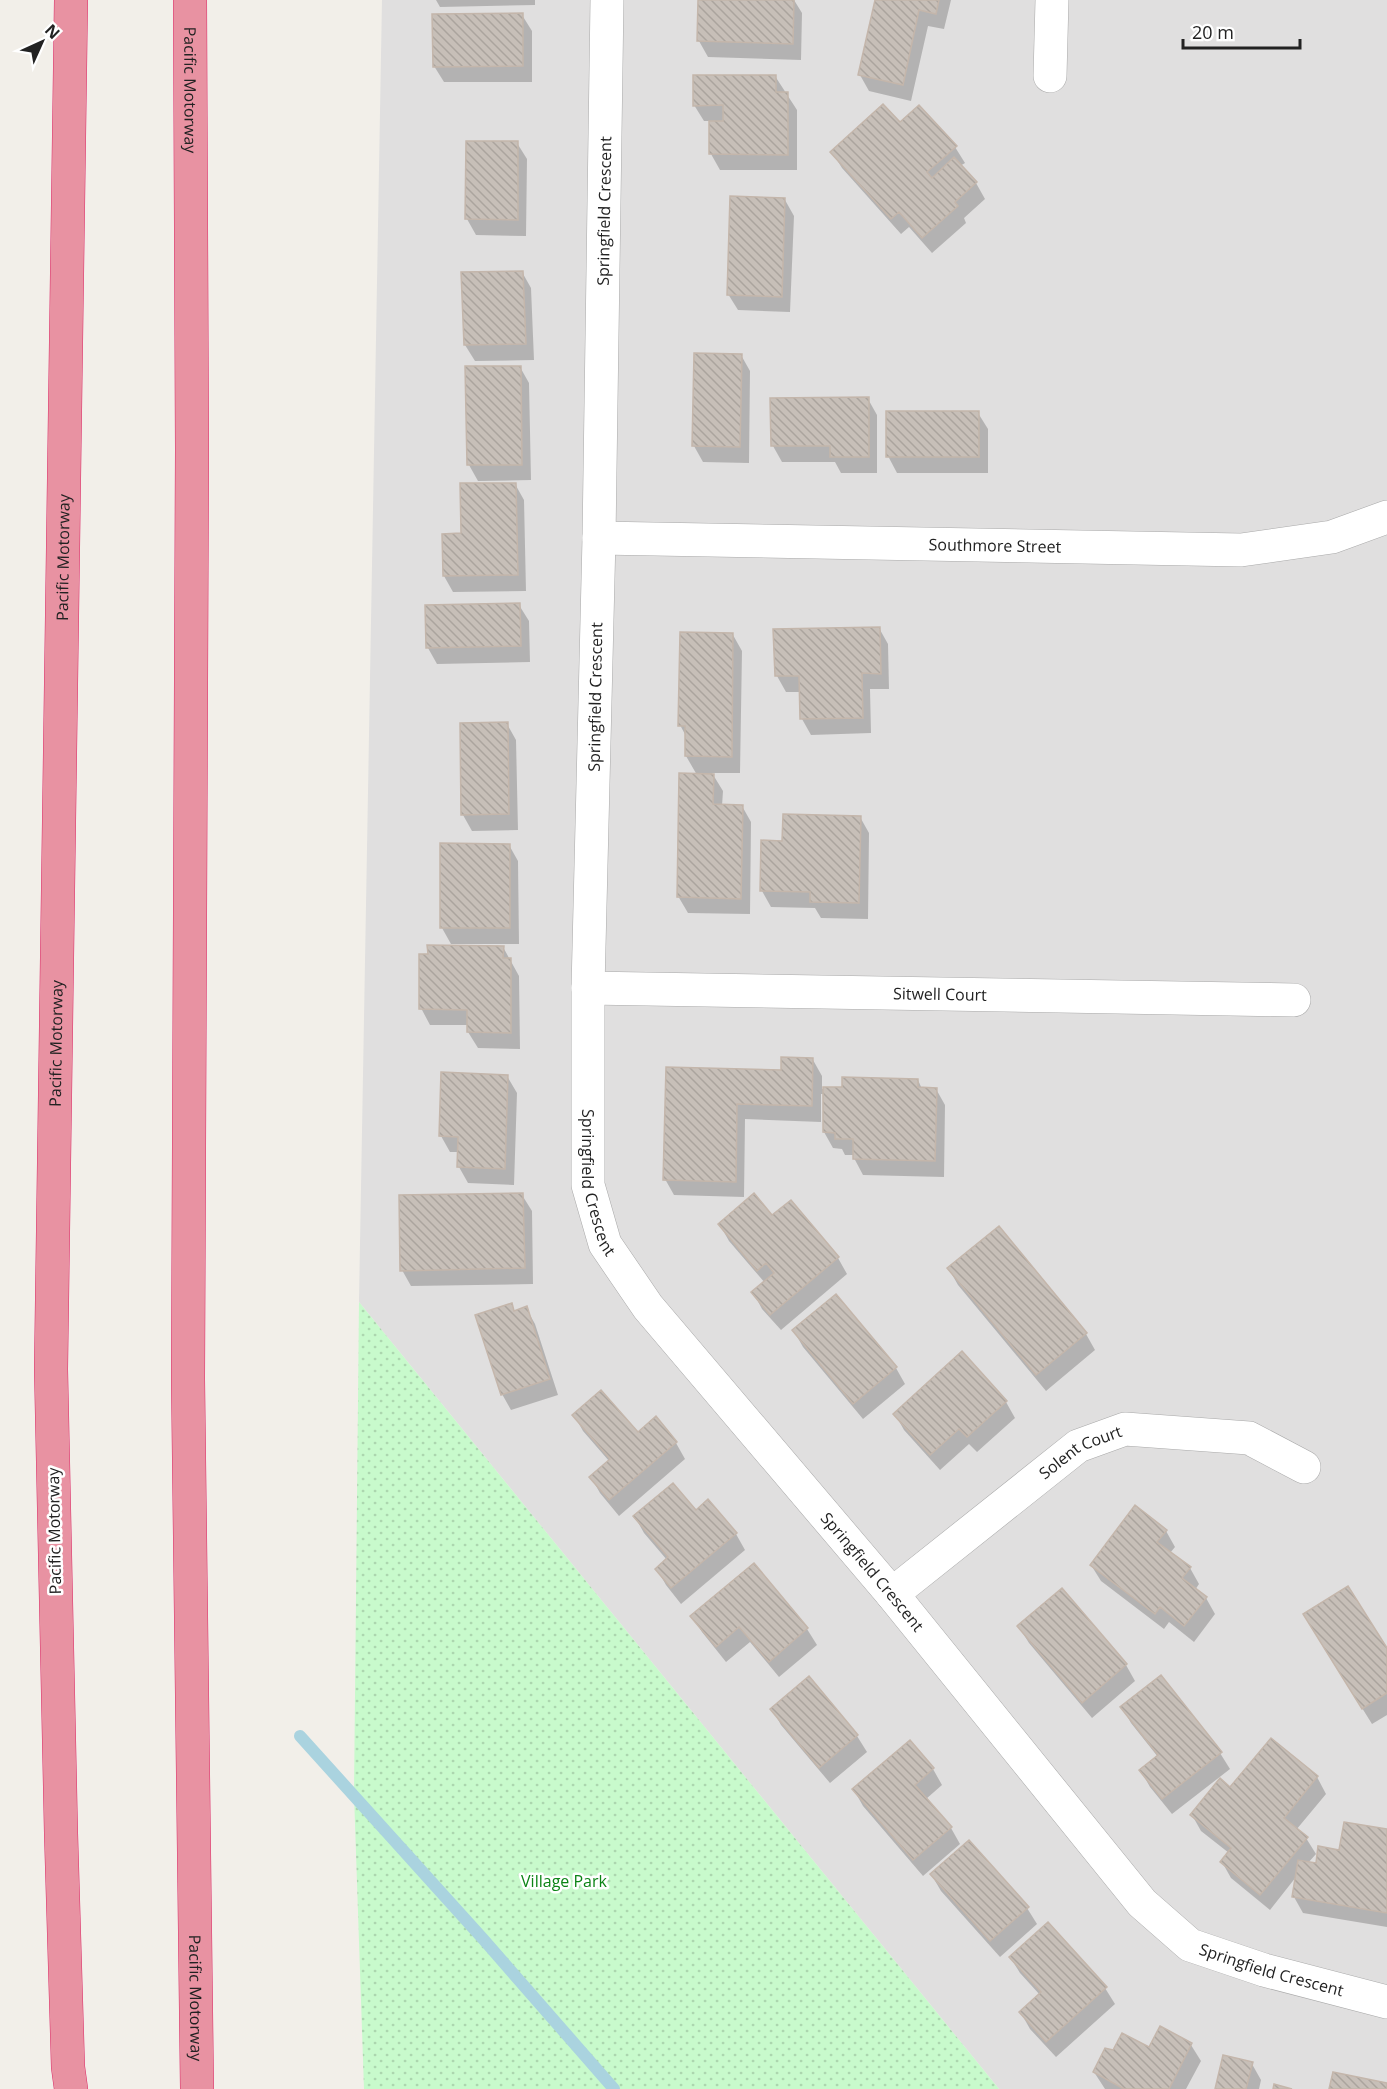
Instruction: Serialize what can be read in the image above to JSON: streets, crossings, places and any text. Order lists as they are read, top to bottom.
{
  "streets": {
    "highway": ["Pacific Motorway"],
    "street": [
      "Springfield Crescent",
      "Southmore Street",
      "Sitwell Court",
      "Solent Court"
    ]
  },
  "crossings": [
    ["Springfield Crescent", "Southmore Street"],
    ["Springfield Crescent", "Sitwell Court"],
    ["Springfield Crescent", "Solent Court"]
  ],
  "parks": ["Village Park"],
  "scale_bar": "20 m",
  "north": "top right"
}
